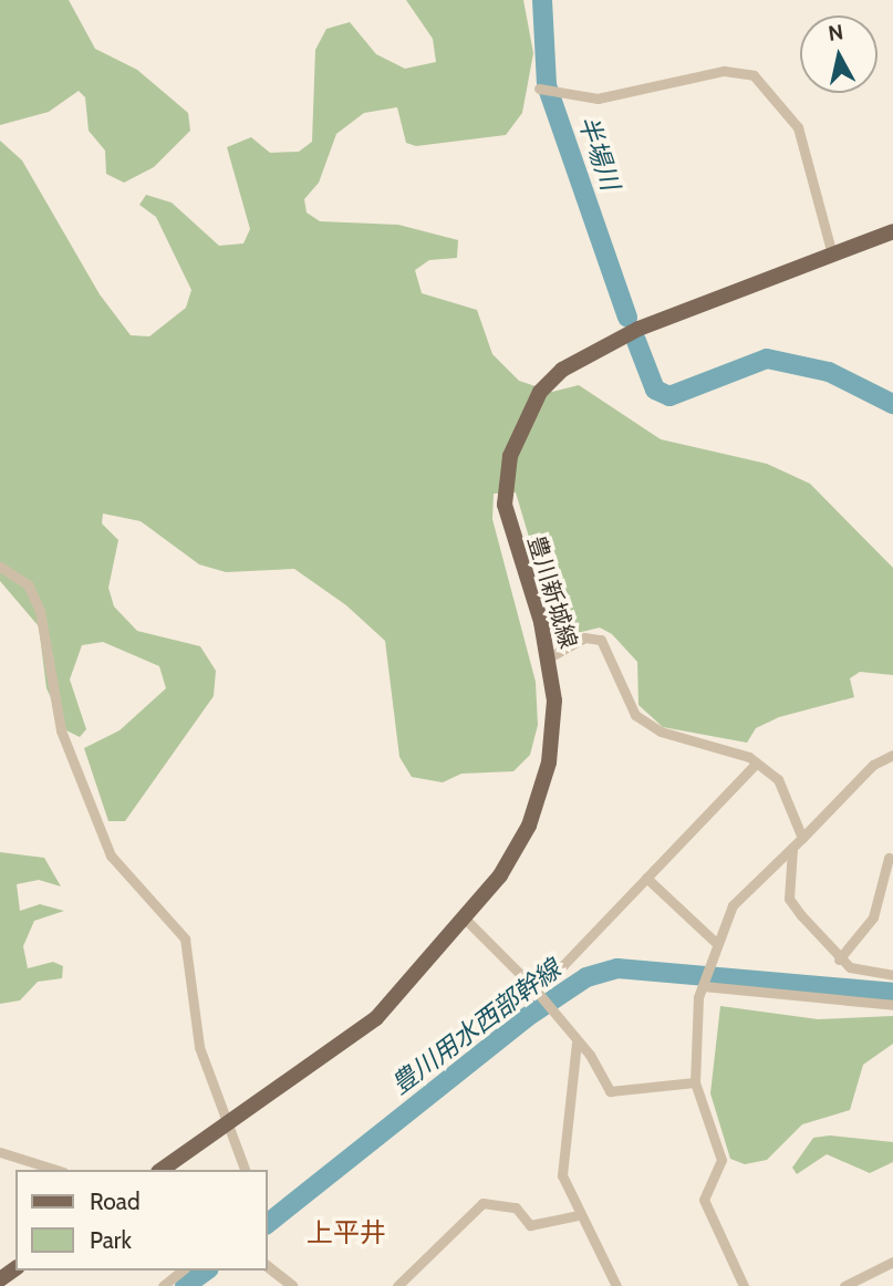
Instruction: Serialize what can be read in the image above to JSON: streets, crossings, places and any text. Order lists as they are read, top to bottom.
{
  "streets": {
    "main road": ["豊川新城線"]
  },
  "districts": ["上平井"],
  "water": ["半場川", "豊川用水西部幹線"],
  "legend": ["Road", "Park"],
  "north": "top"
}
